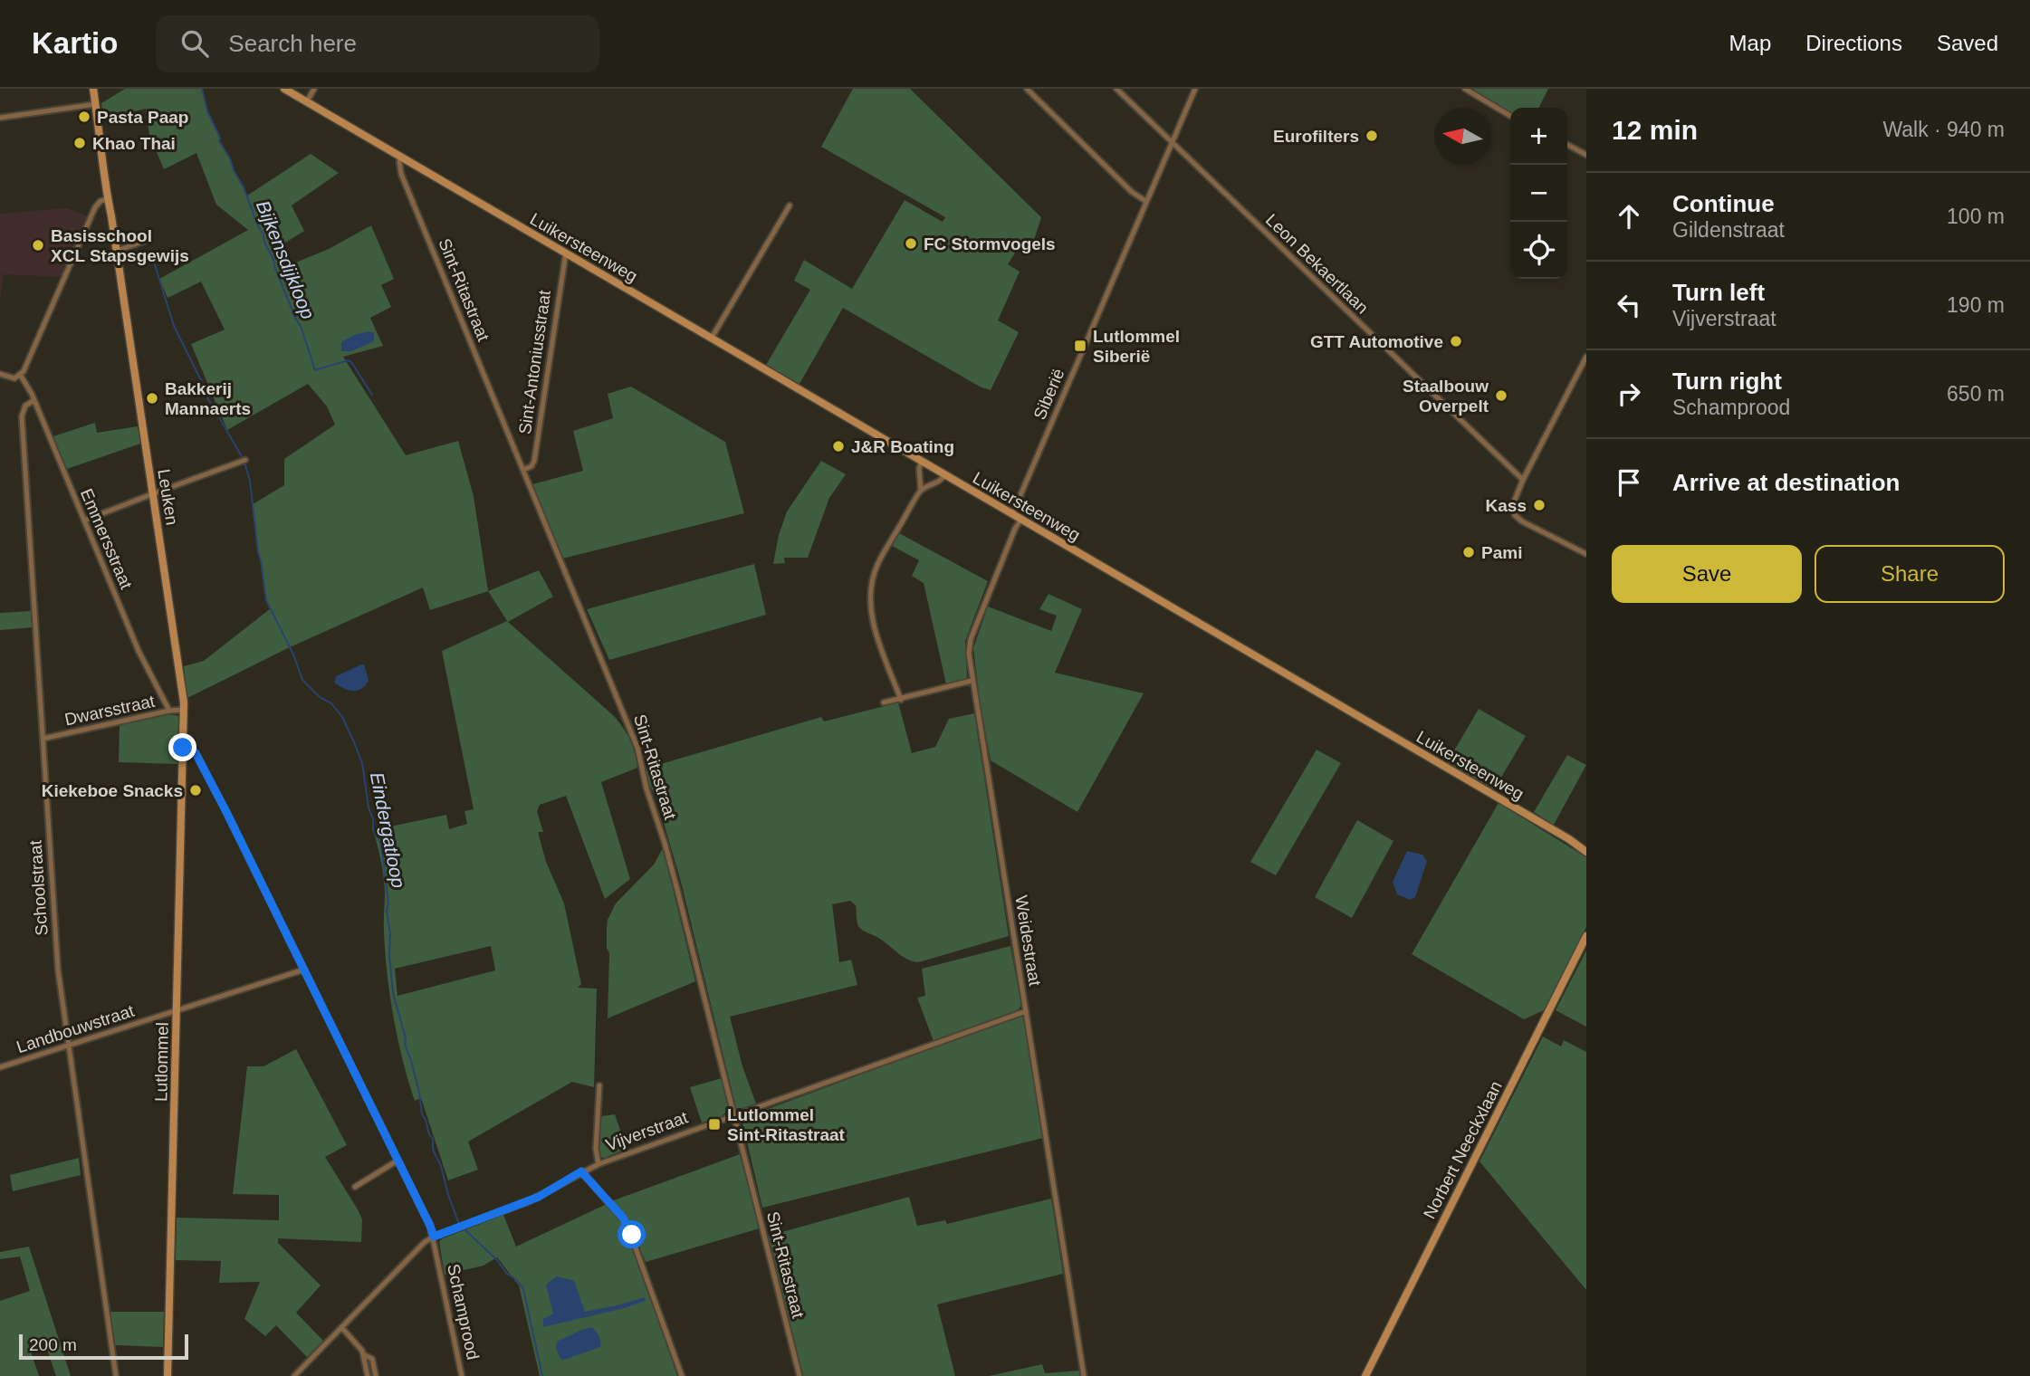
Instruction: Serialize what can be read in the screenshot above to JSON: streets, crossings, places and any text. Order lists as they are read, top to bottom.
{
  "streets": {
    "main road": [
      "Luikersteenweg",
      "Leuken",
      "Lutlommel",
      "Norbert Neeckxlaan"
    ],
    "street": [
      "Leon Bekaertlaan",
      "Sint-Ritastraat",
      "Sint-Antoniusstraat",
      "Siberië",
      "Emmersstraat",
      "Dwarsstraat",
      "Schoolstraat",
      "Weidestraat",
      "Landbouwstraat",
      "Vijverstraat",
      "Schamprood"
    ]
  },
  "crossings": [
    ["Luikersteenweg", "Sint-Ritastraat"],
    ["Luikersteenweg", "Sint-Antoniusstraat"],
    ["Luikersteenweg", "Siberië"],
    ["Luikersteenweg", "Weidestraat"],
    ["Leon Bekaertlaan", "Siberië"],
    ["Sint-Ritastraat", "Sint-Antoniusstraat"],
    ["Sint-Ritastraat", "Vijverstraat"],
    ["Leuken", "Dwarsstraat"],
    ["Leuken", "Lutlommel"],
    ["Leuken", "Schamprood"],
    ["Emmersstraat", "Dwarsstraat"],
    ["Emmersstraat", "Schoolstraat"],
    ["Dwarsstraat", "Schoolstraat"],
    ["Schoolstraat", "Landbouwstraat"],
    ["Weidestraat", "Vijverstraat"],
    ["Landbouwstraat", "Lutlommel"],
    ["Landbouwstraat", "Schamprood"],
    ["Lutlommel", "Schamprood"],
    ["Vijverstraat", "Schamprood"]
  ],
  "water": ["Bijkensdijkloop", "Eindergatloop"],
  "places": {
    "other": [
      "Pasta Paap",
      "Eurofilters",
      "Khao Thai",
      "FC Stormvogels",
      "Basisschool XCL Stapsgewijs",
      "GTT Automotive",
      "Staalbouw Overpelt",
      "Bakkerij Mannaerts",
      "J&R Boating",
      "Kass",
      "Pami",
      "Kiekeboe Snacks"
    ],
    "transit": ["Lutlommel Siberië", "Lutlommel Sint-Ritastraat"]
  },
  "scale_bar": "200 m",
  "north": "left",
  "page": {
    "header": "Kartio",
    "search": "Search here",
    "nav": ["Map", "Directions", "Saved"],
    "heading": ["12 min", "Walk · 940 m"],
    "map_buttons": ["+", "−"],
    "list": [
      ["Continue", "Gildenstraat", "100 m"],
      ["Turn left", "Vijverstraat", "190 m"],
      ["Turn right", "Schamprood", "650 m"],
      "Arrive at destination"
    ],
    "buttons": ["Save", "Share"],
    "scale": "200 m"
  }
}
